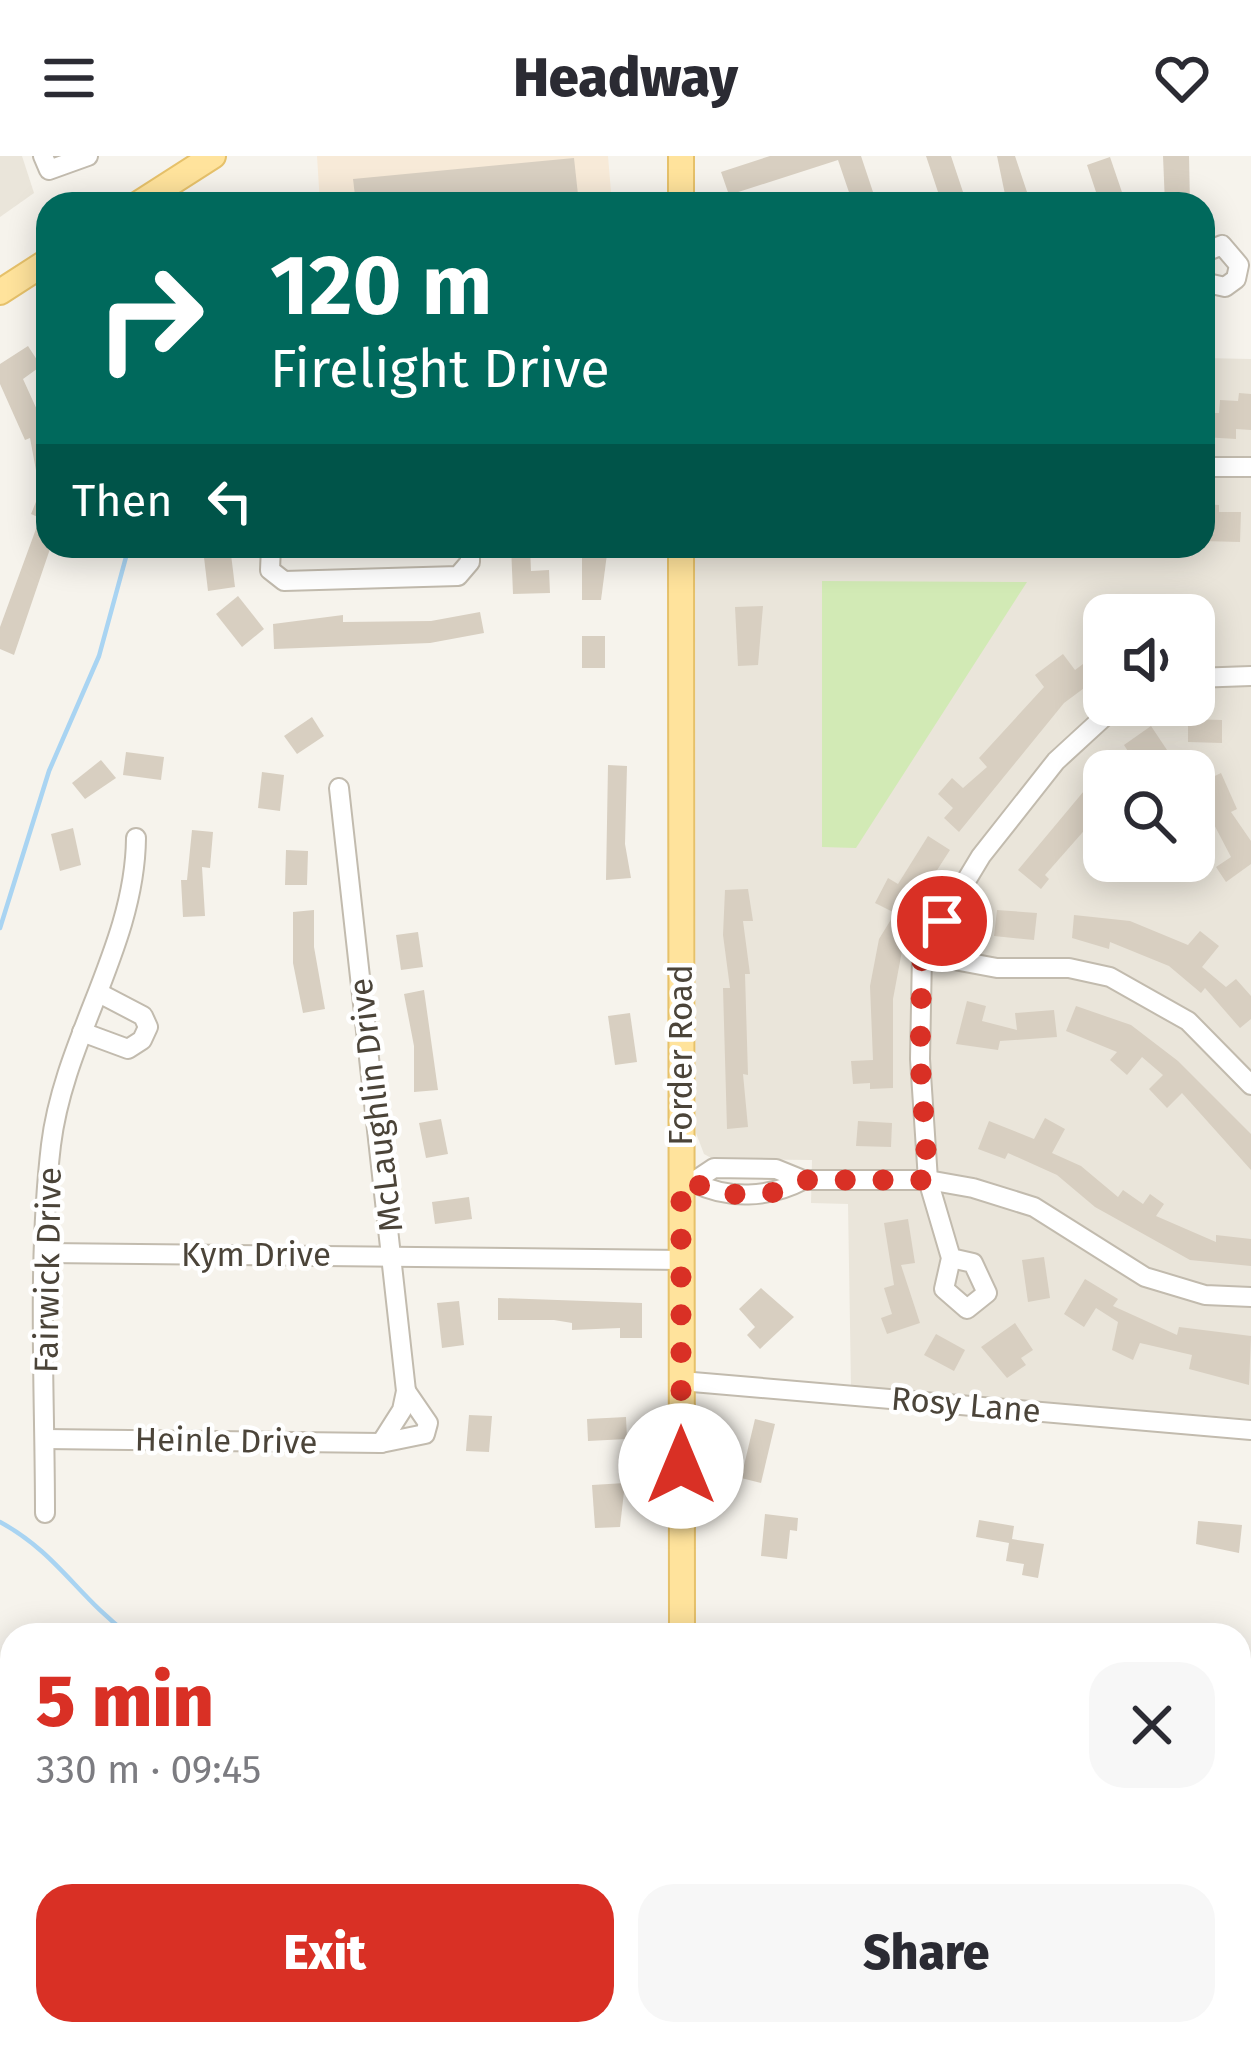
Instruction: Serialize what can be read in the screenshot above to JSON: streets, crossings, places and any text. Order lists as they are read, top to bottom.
{
  "streets": {
    "main road": ["Forder Road"],
    "street": [
      "McLaughlin Drive",
      "Kym Drive",
      "Fairwick Drive",
      "Rosy Lane",
      "Heinle Drive"
    ]
  },
  "crossings": [
    ["Forder Road", "Kym Drive"],
    ["Forder Road", "Rosy Lane"],
    ["McLaughlin Drive", "Kym Drive"],
    ["McLaughlin Drive", "Heinle Drive"],
    ["Kym Drive", "Fairwick Drive"],
    ["Fairwick Drive", "Heinle Drive"]
  ],
  "page": {
    "header": "Headway",
    "turn": ["120 m", "Firelight Drive"],
    "then": "Then",
    "heading": ["5 min", "330 m · 09:45"],
    "buttons": ["Exit", "Share"]
  }
}
